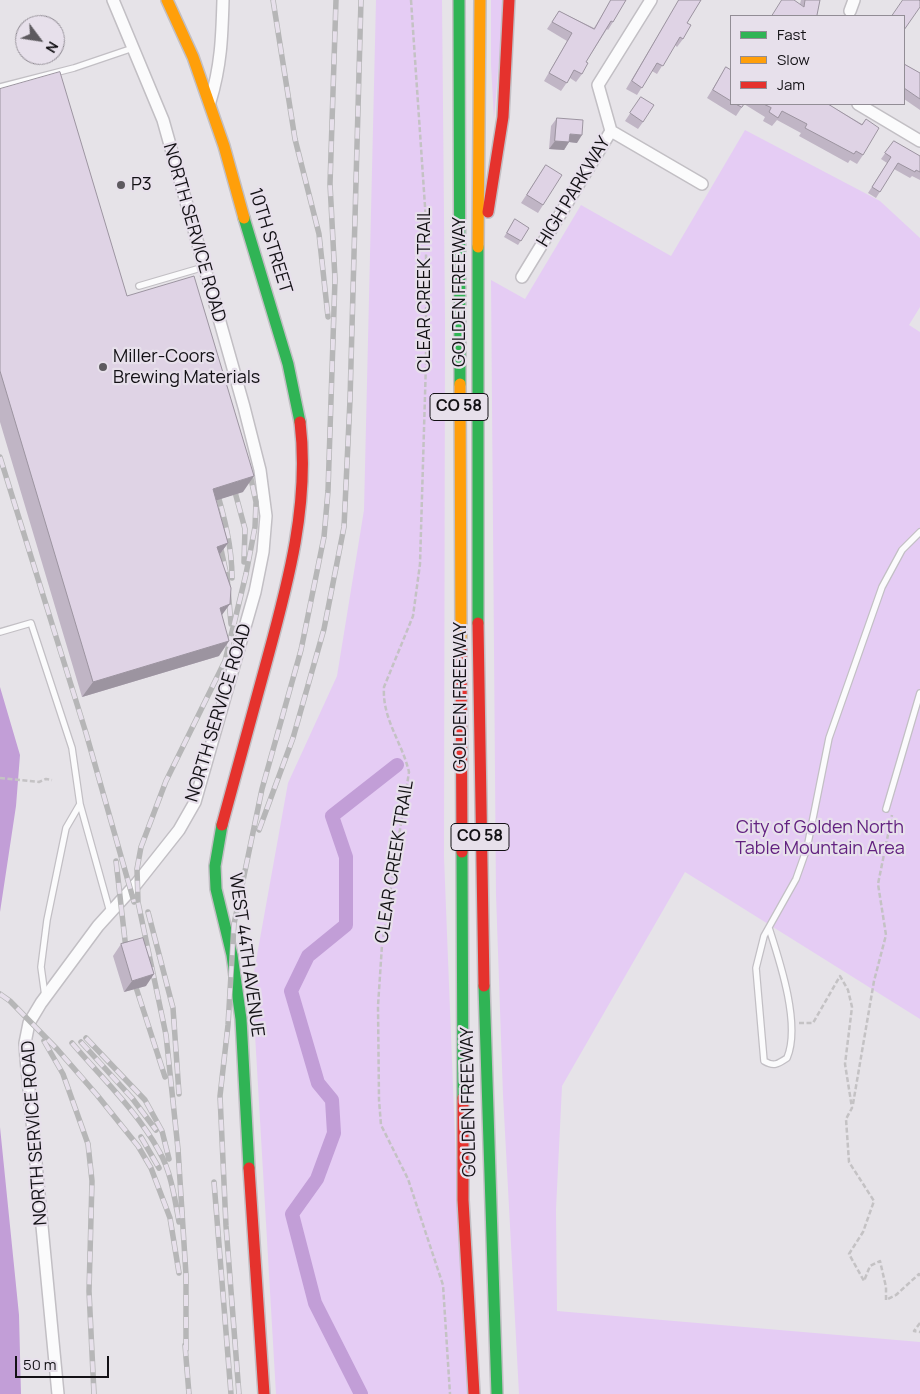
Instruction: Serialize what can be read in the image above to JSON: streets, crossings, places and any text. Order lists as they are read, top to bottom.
{
  "streets": {
    "main road": [
      "10TH STREET",
      "GOLDEN FREEWAY",
      "CO 58",
      "WEST 44TH AVENUE"
    ],
    "street": ["HIGH PARKWAY", "NORTH SERVICE ROAD"],
    "path": ["CLEAR CREEK TRAIL"]
  },
  "crossings": [
    ["10TH STREET", "WEST 44TH AVENUE"]
  ],
  "parks": ["City of Golden North Table Mountain Area"],
  "places": ["P3", "Miller-Coors Brewing Materials"],
  "legend": ["Fast", "Slow", "Jam"],
  "scale_bar": "50 m",
  "north": "bottom right"
}
